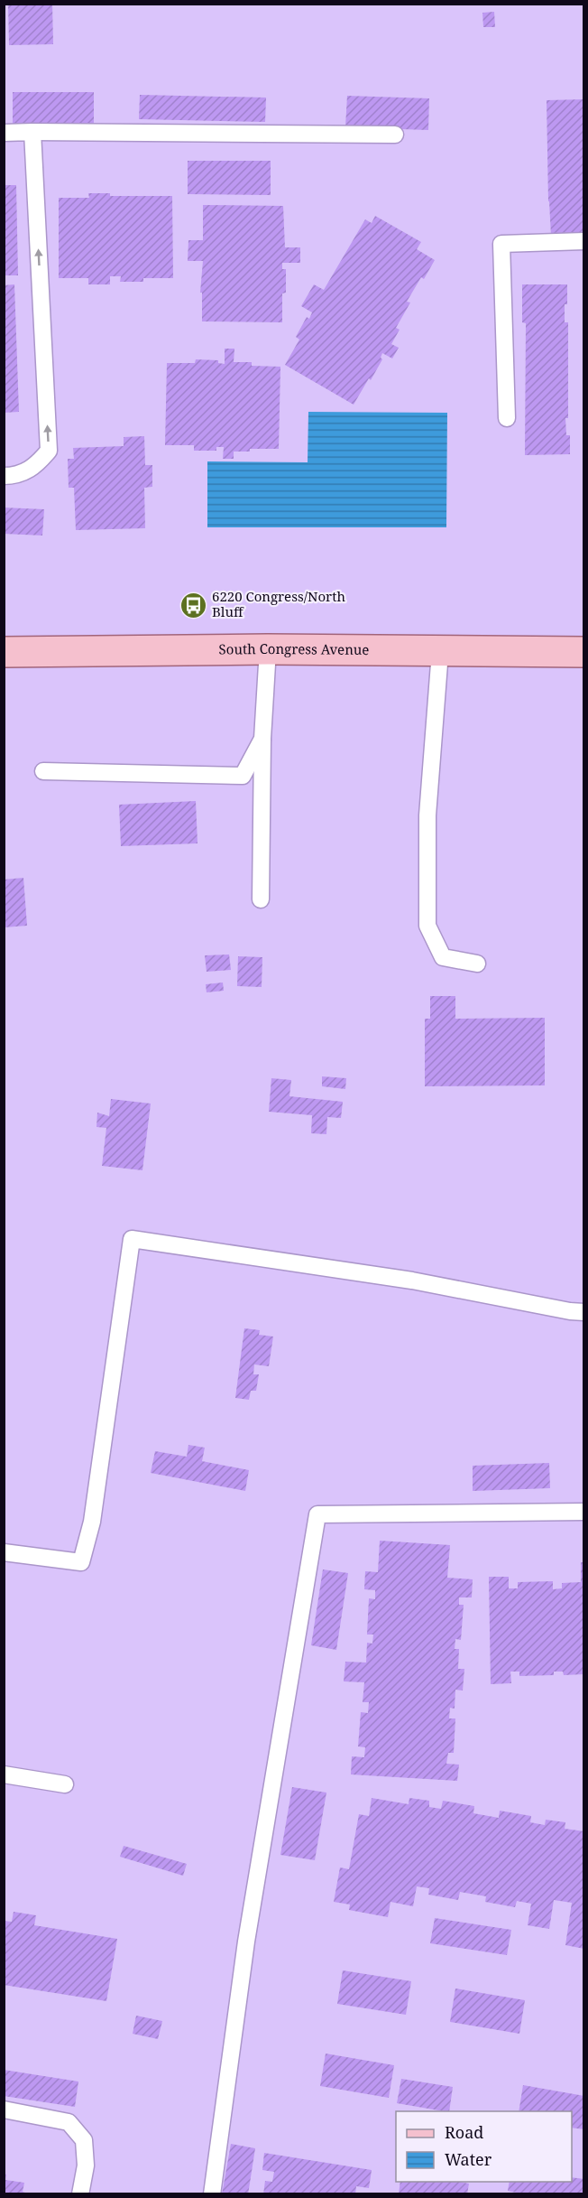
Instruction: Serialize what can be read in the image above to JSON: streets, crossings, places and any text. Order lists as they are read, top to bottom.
{
  "streets": {
    "main road": ["South Congress Avenue"]
  },
  "places": {
    "bus stop": ["6220 Congress/North Bluff"]
  },
  "legend": ["Road", "Water"]
}
